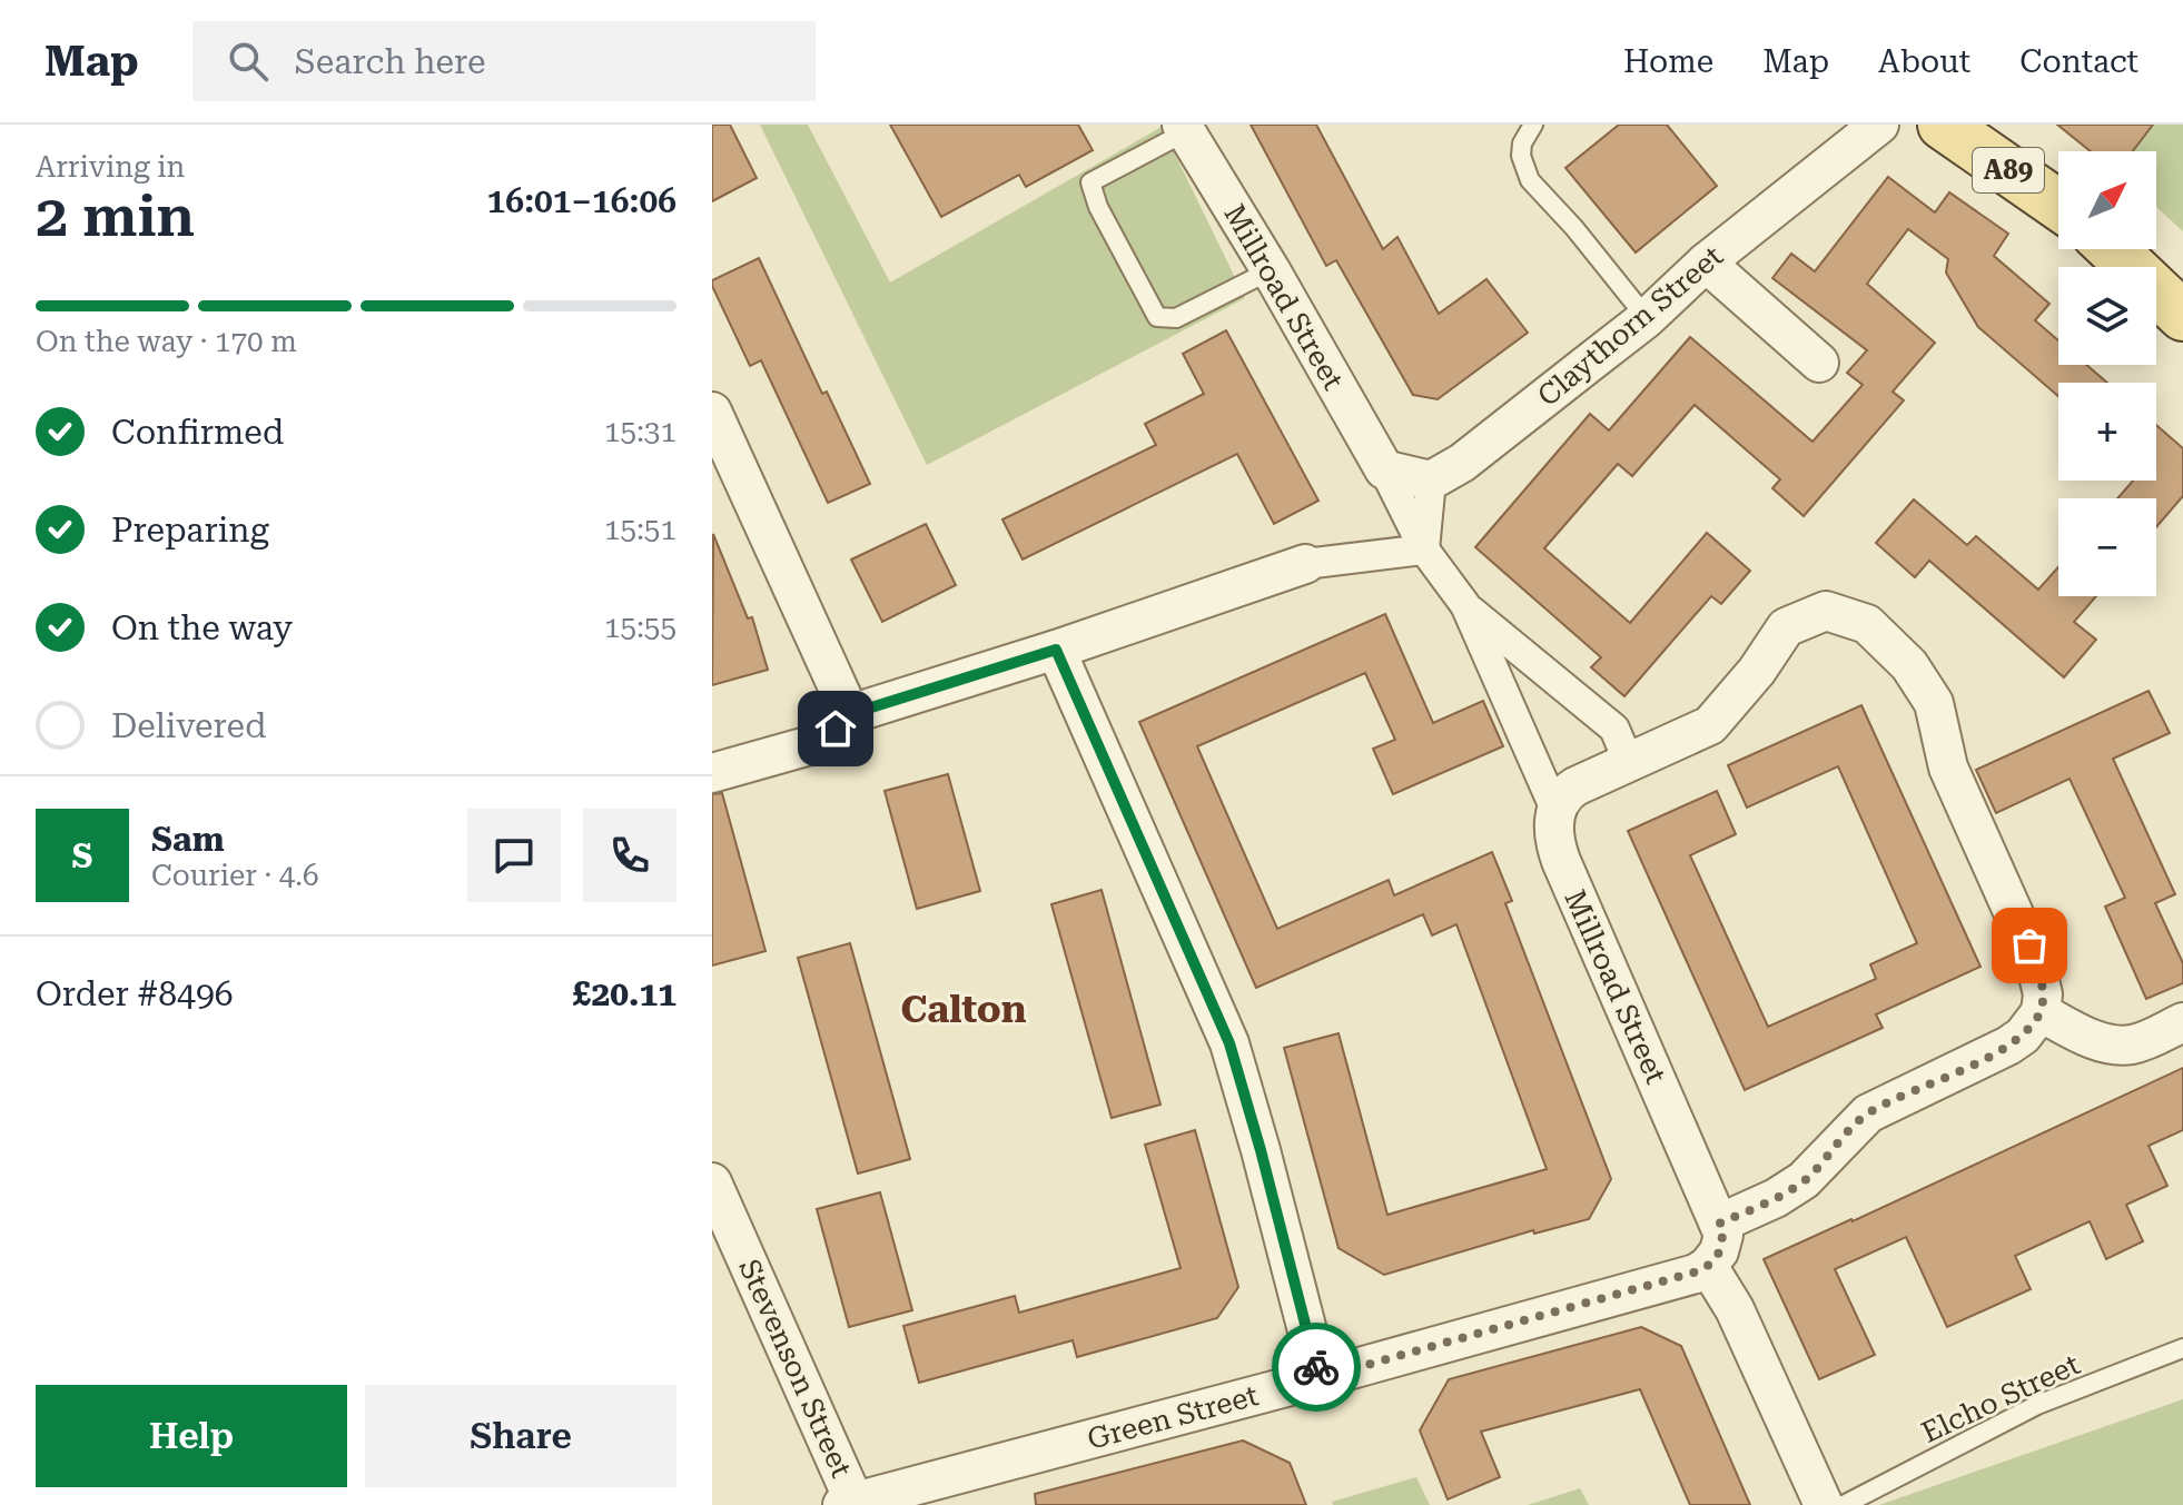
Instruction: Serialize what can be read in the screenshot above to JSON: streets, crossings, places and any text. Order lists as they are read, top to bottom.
{
  "streets": {
    "main road": ["A89"],
    "street": [
      "Millroad Street",
      "Claythorn Street",
      "Stevenson Street",
      "Green Street"
    ],
    "lane": ["Elcho Street"]
  },
  "crossings": [
    ["Stevenson Street", "Green Street"]
  ],
  "districts": ["Calton"],
  "north": "top right",
  "page": {
    "header": "Map",
    "search": "Search here",
    "nav": [
      "Home",
      "Map",
      "About",
      "Contact"
    ],
    "heading": ["2 min", "Arriving in", "16:01–16:06"],
    "panel": [
      "Sam",
      "Courier · 4.6",
      "Order #8496",
      "£20.11"
    ],
    "map_buttons": ["+", "−"],
    "bar": "On the way · 170 m",
    "list": [
      ["Confirmed", "15:31"],
      ["Preparing", "15:51"],
      ["On the way", "15:55"],
      "Delivered"
    ],
    "round": "S",
    "buttons": ["Help", "Share"]
  }
}
